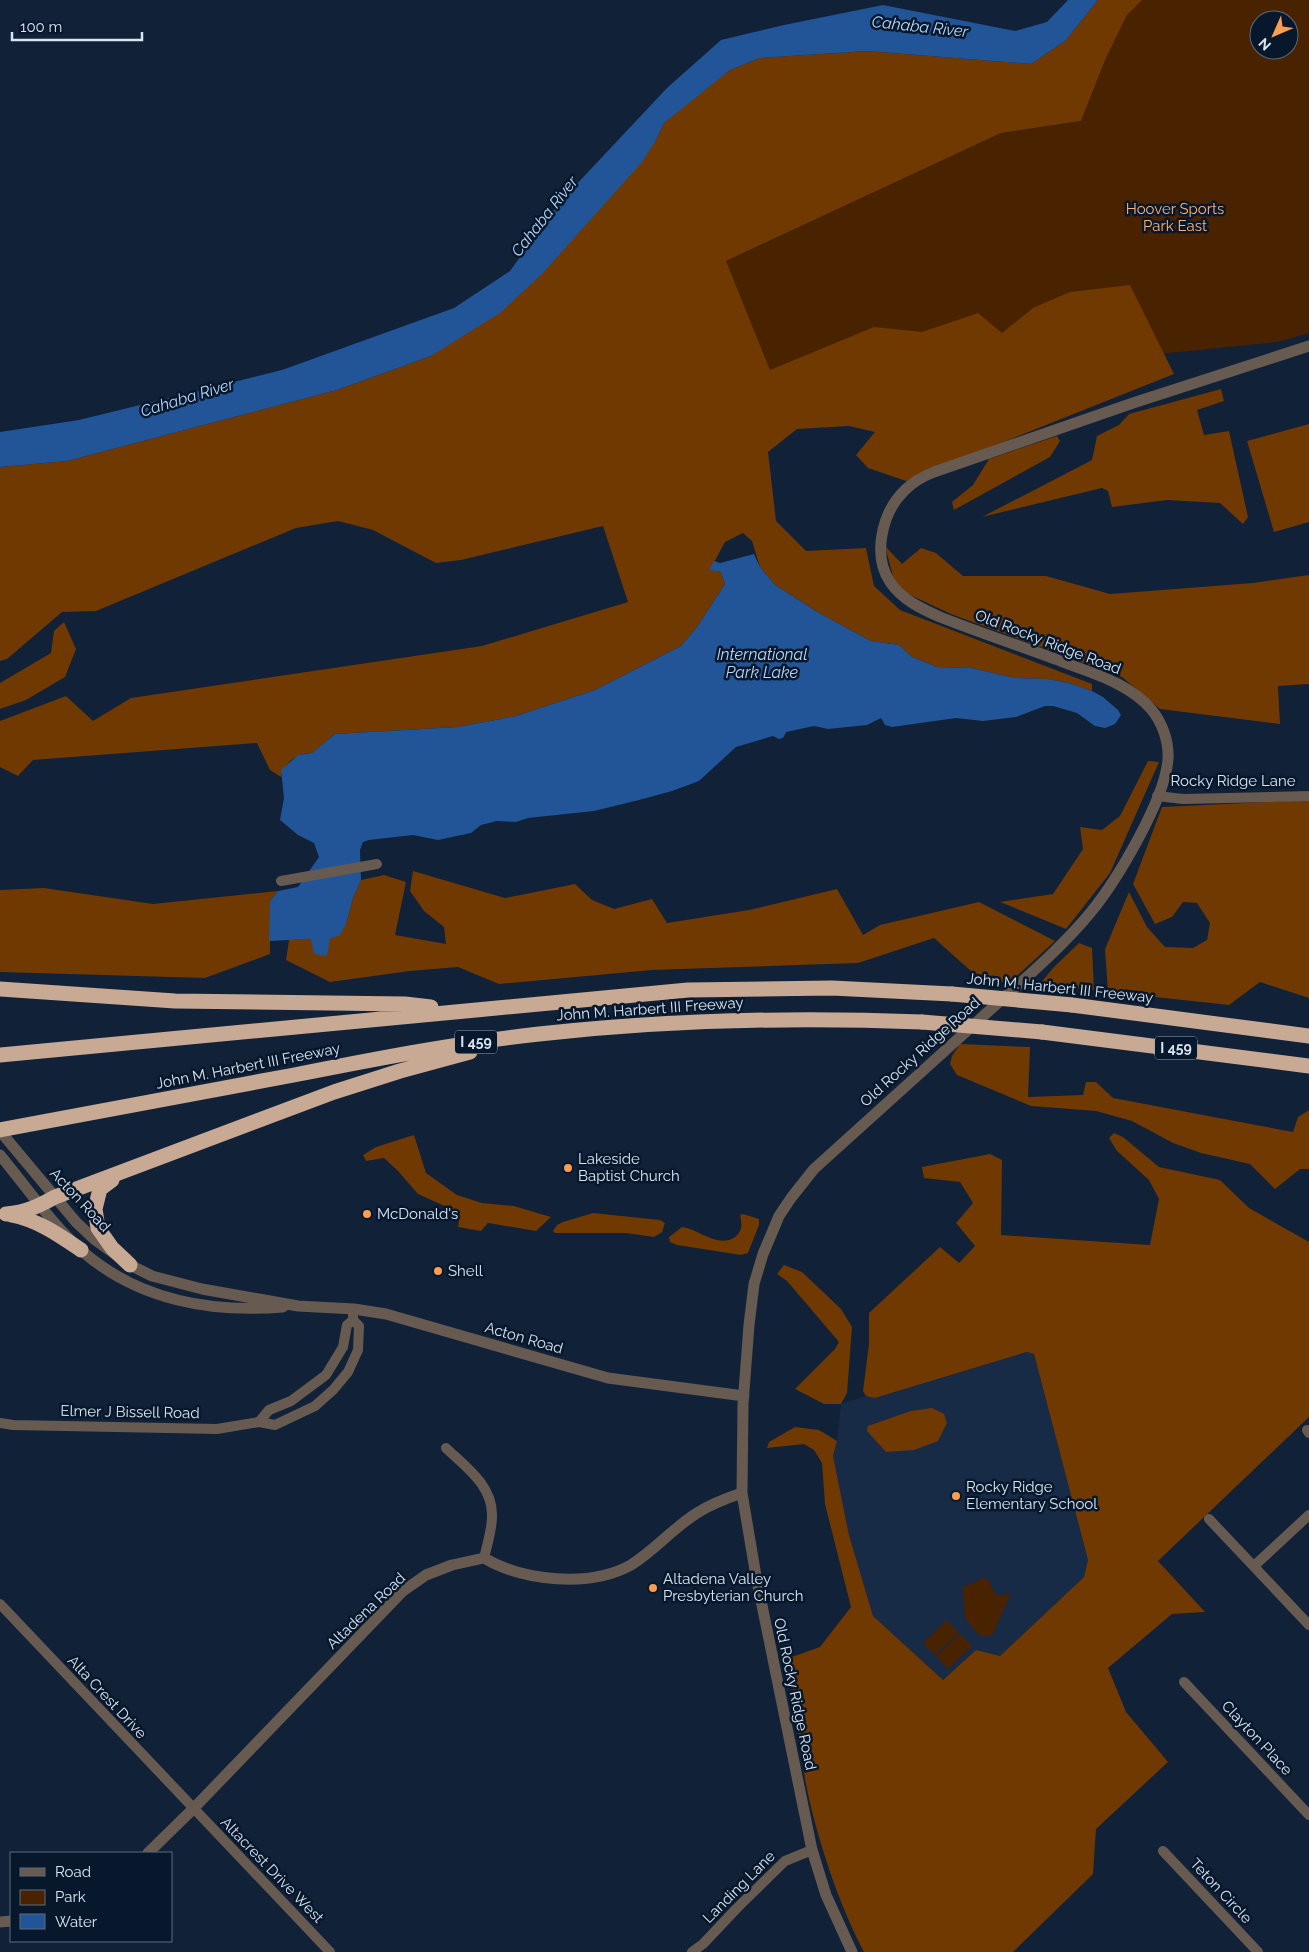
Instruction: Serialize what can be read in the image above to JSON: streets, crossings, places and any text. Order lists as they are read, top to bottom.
{
  "streets": {
    "highway": ["John M. Harbert III Freeway", "I 459"],
    "street": [
      "Old Rocky Ridge Road",
      "Rocky Ridge Lane",
      "Acton Road",
      "Elmer J Bissell Road",
      "Altadena Road",
      "Alta Crest Drive",
      "Clayton Place",
      "Altacrest Drive West",
      "Landing Lane",
      "Teton Circle"
    ]
  },
  "crossings": [
    ["Old Rocky Ridge Road", "Rocky Ridge Lane"],
    ["Old Rocky Ridge Road", "Acton Road"],
    ["Old Rocky Ridge Road", "Landing Lane"],
    ["John M. Harbert III Freeway", "Acton Road"],
    ["Acton Road", "Elmer J Bissell Road"],
    ["Altadena Road", "Alta Crest Drive"],
    ["Altadena Road", "Altacrest Drive West"],
    ["Alta Crest Drive", "Altacrest Drive West"]
  ],
  "water": ["Cahaba River", "International Park Lake"],
  "parks": ["Hoover Sports Park East"],
  "places": [
    "Lakeside Baptist Church",
    "McDonald's",
    "Shell",
    "Rocky Ridge Elementary School",
    "Altadena Valley Presbyterian Church"
  ],
  "legend": ["Road", "Park", "Water"],
  "scale_bar": "100 m",
  "north": "bottom left"
}
